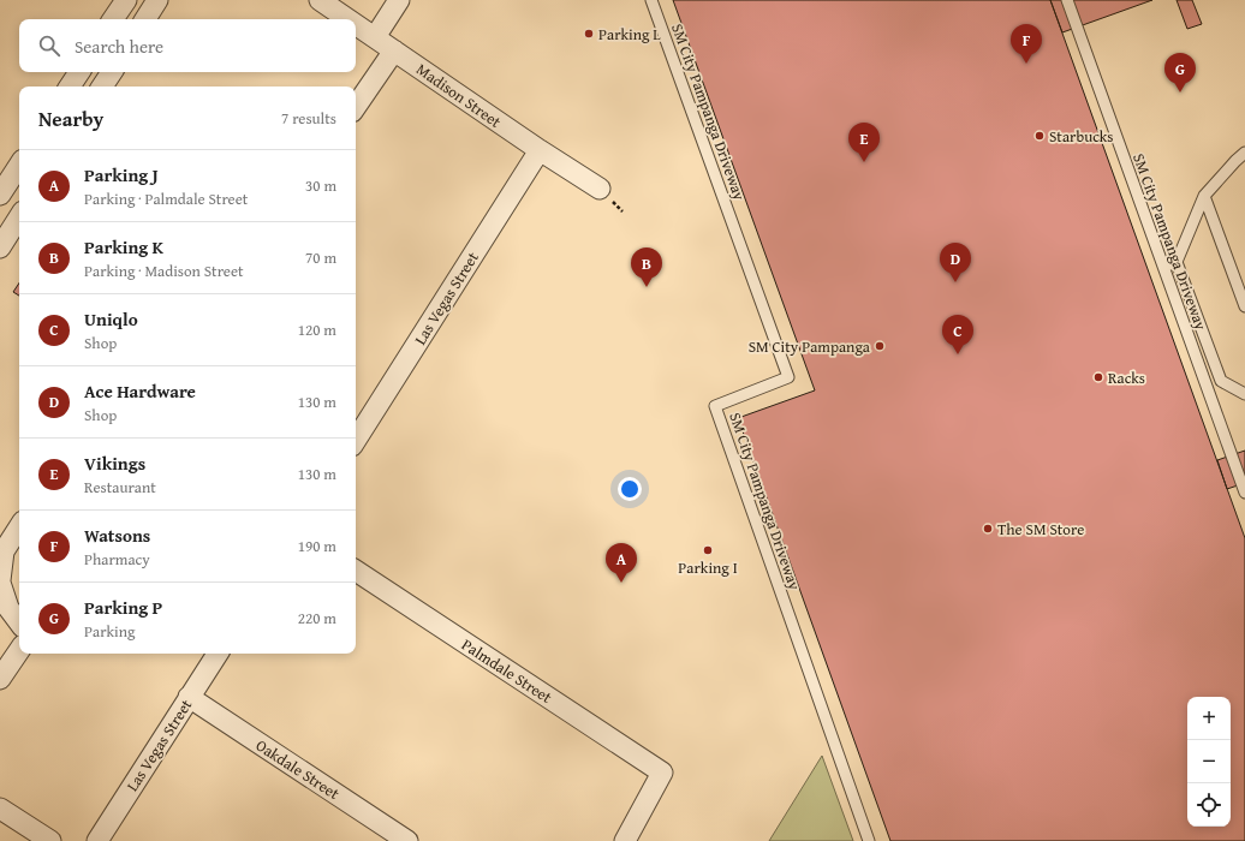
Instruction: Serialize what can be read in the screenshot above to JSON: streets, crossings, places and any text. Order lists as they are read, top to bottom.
{
  "streets": {
    "street": [
      "Madison Street",
      "Las Vegas Street",
      "Palmdale Street",
      "Oakdale Street"
    ],
    "lane": ["SM City Pampanga Driveway"]
  },
  "crossings": [
    ["Madison Street", "Las Vegas Street"],
    ["Las Vegas Street", "Oakdale Street"]
  ],
  "places": [
    "Parking L",
    "Starbucks",
    "SM City Pampanga",
    "Racks",
    "The SM Store",
    "Parking I"
  ],
  "page": {
    "search": "Search here",
    "pins": [
      "F",
      "G",
      "E",
      "D",
      "B",
      "C",
      "A"
    ],
    "heading": ["Nearby", "7 results"],
    "list": [
      {
        "mark": "A",
        "name": "Parking J",
        "note": "Parking · Palmdale Street",
        "value": "30 m"
      },
      {
        "mark": "B",
        "name": "Parking K",
        "note": "Parking · Madison Street",
        "value": "70 m"
      },
      {
        "mark": "C",
        "name": "Uniqlo",
        "note": "Shop",
        "value": "120 m"
      },
      {
        "mark": "D",
        "name": "Ace Hardware",
        "note": "Shop",
        "value": "130 m"
      },
      {
        "mark": "E",
        "name": "Vikings",
        "note": "Restaurant",
        "value": "130 m"
      },
      {
        "mark": "F",
        "name": "Watsons",
        "note": "Pharmacy",
        "value": "190 m"
      },
      {
        "mark": "G",
        "name": "Parking P",
        "note": "Parking",
        "value": "220 m"
      }
    ],
    "map_buttons": ["+", "−"]
  }
}
